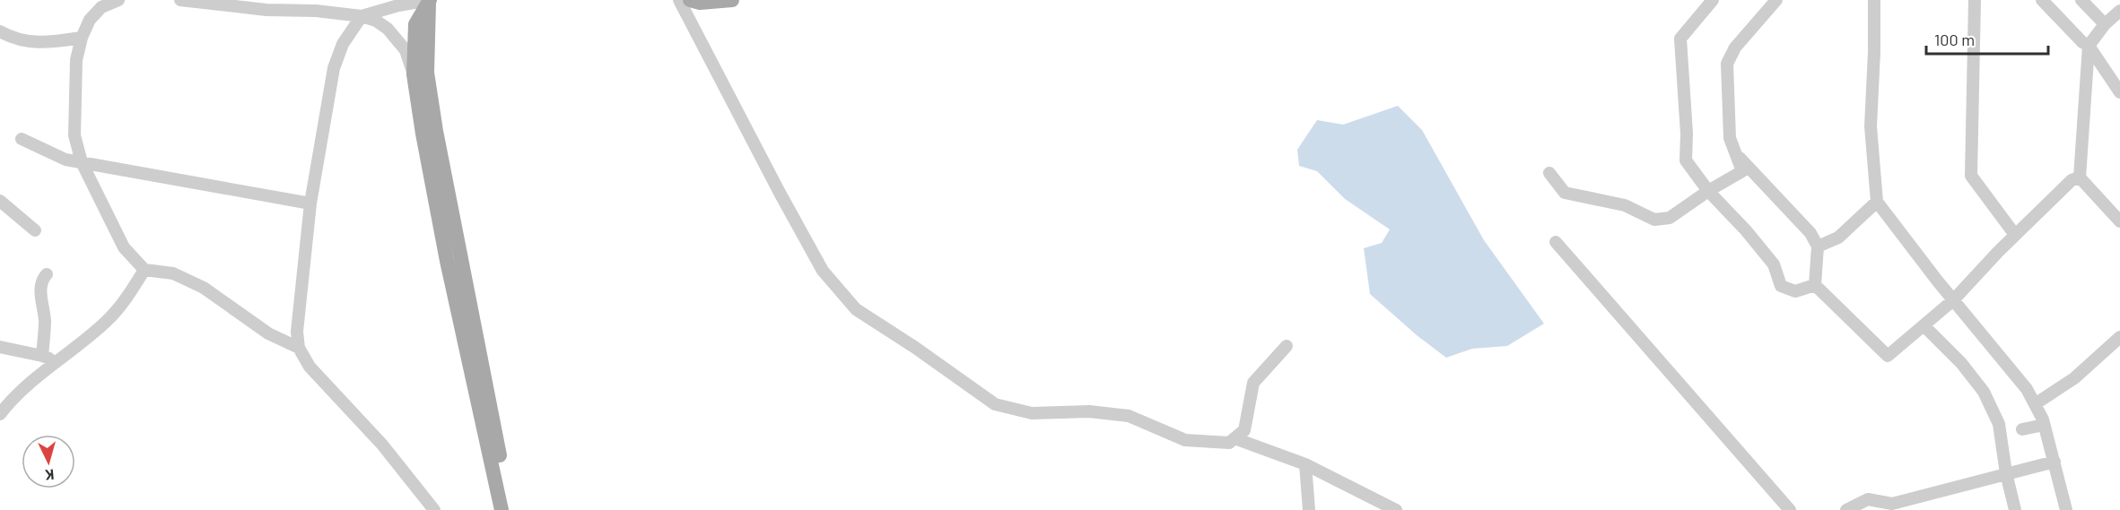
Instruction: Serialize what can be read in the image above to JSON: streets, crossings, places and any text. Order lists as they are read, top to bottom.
{
  "scale_bar": "100 m",
  "north": "bottom"
}
